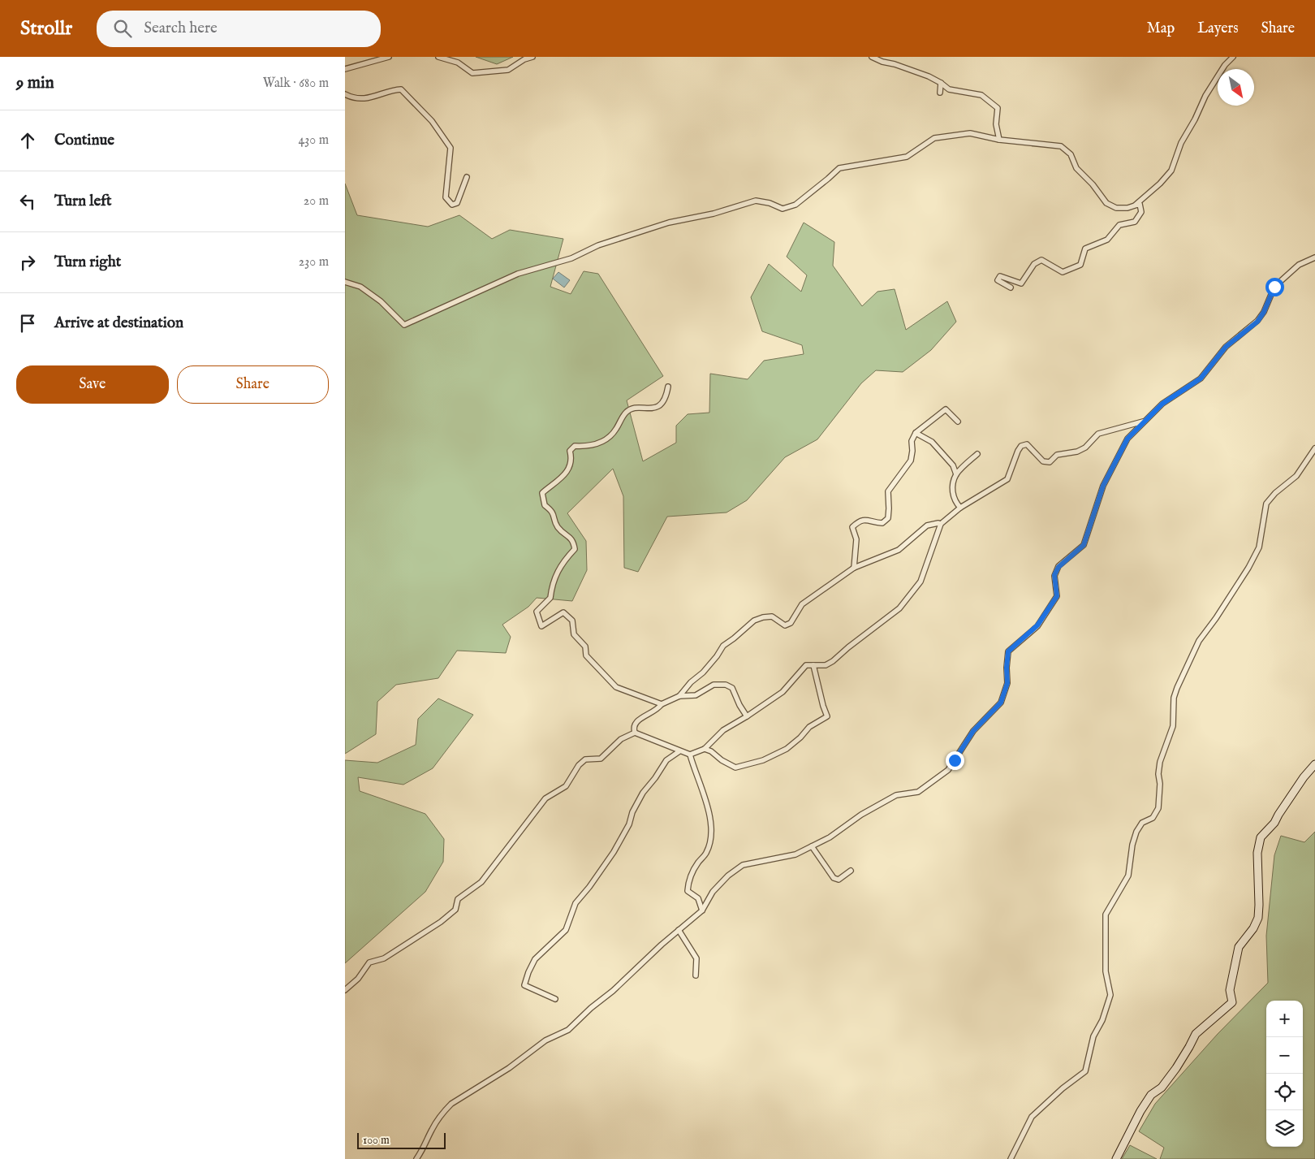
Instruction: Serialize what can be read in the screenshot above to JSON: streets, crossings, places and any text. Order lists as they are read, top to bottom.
{
  "scale_bar": "100 m",
  "north": "bottom right",
  "page": {
    "header": "Strollr",
    "search": "Search here",
    "nav": ["Map", "Layers", "Share"],
    "heading": ["9 min", "Walk · 680 m"],
    "list": [
      ["Continue", "430 m"],
      ["Turn left", "20 m"],
      ["Turn right", "230 m"],
      "Arrive at destination"
    ],
    "buttons": ["Save", "Share"],
    "map_buttons": ["+", "−"],
    "scale": "100 m"
  }
}
